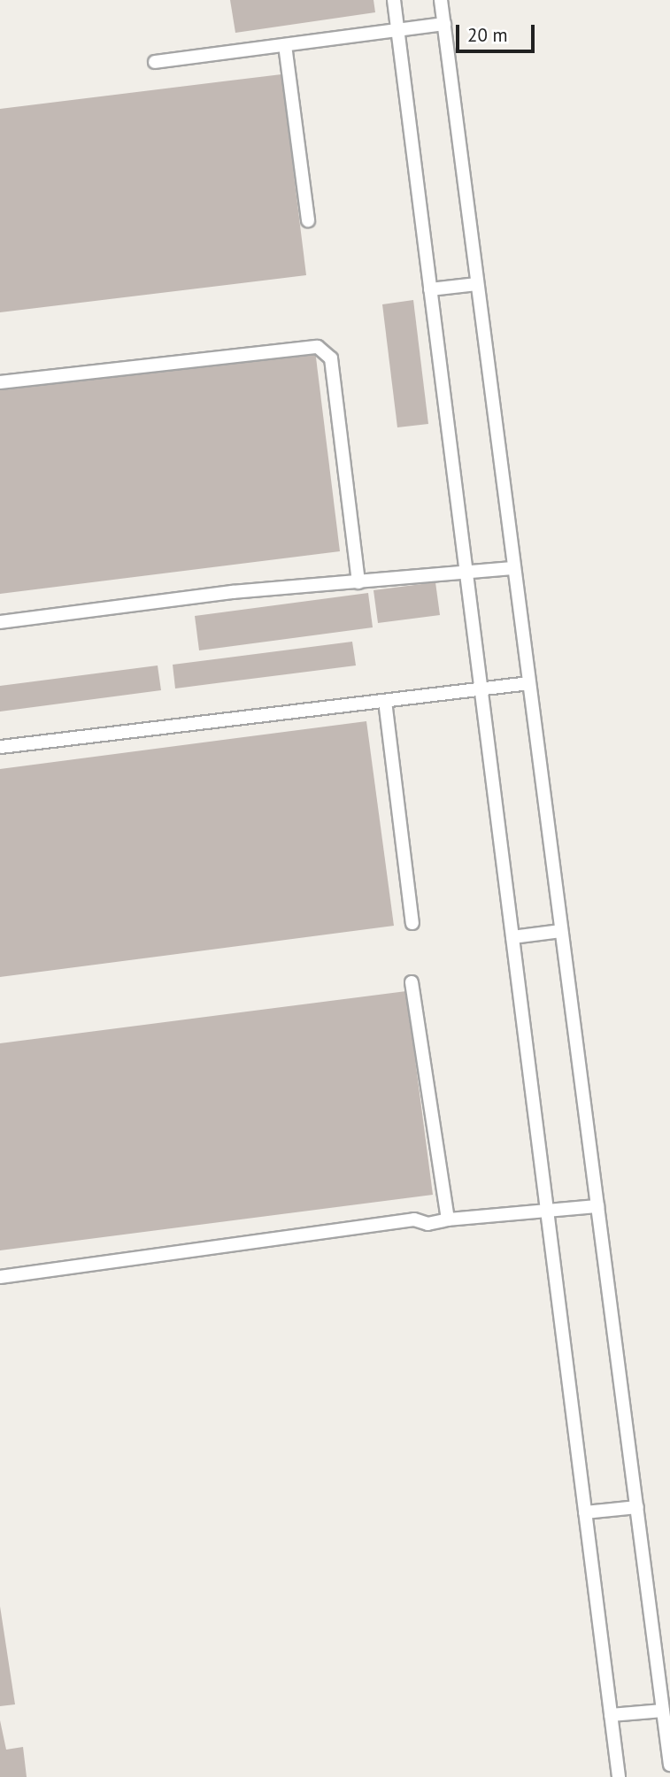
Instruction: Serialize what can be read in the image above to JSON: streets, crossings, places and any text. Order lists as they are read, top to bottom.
{
  "scale_bar": "20 m"
}
